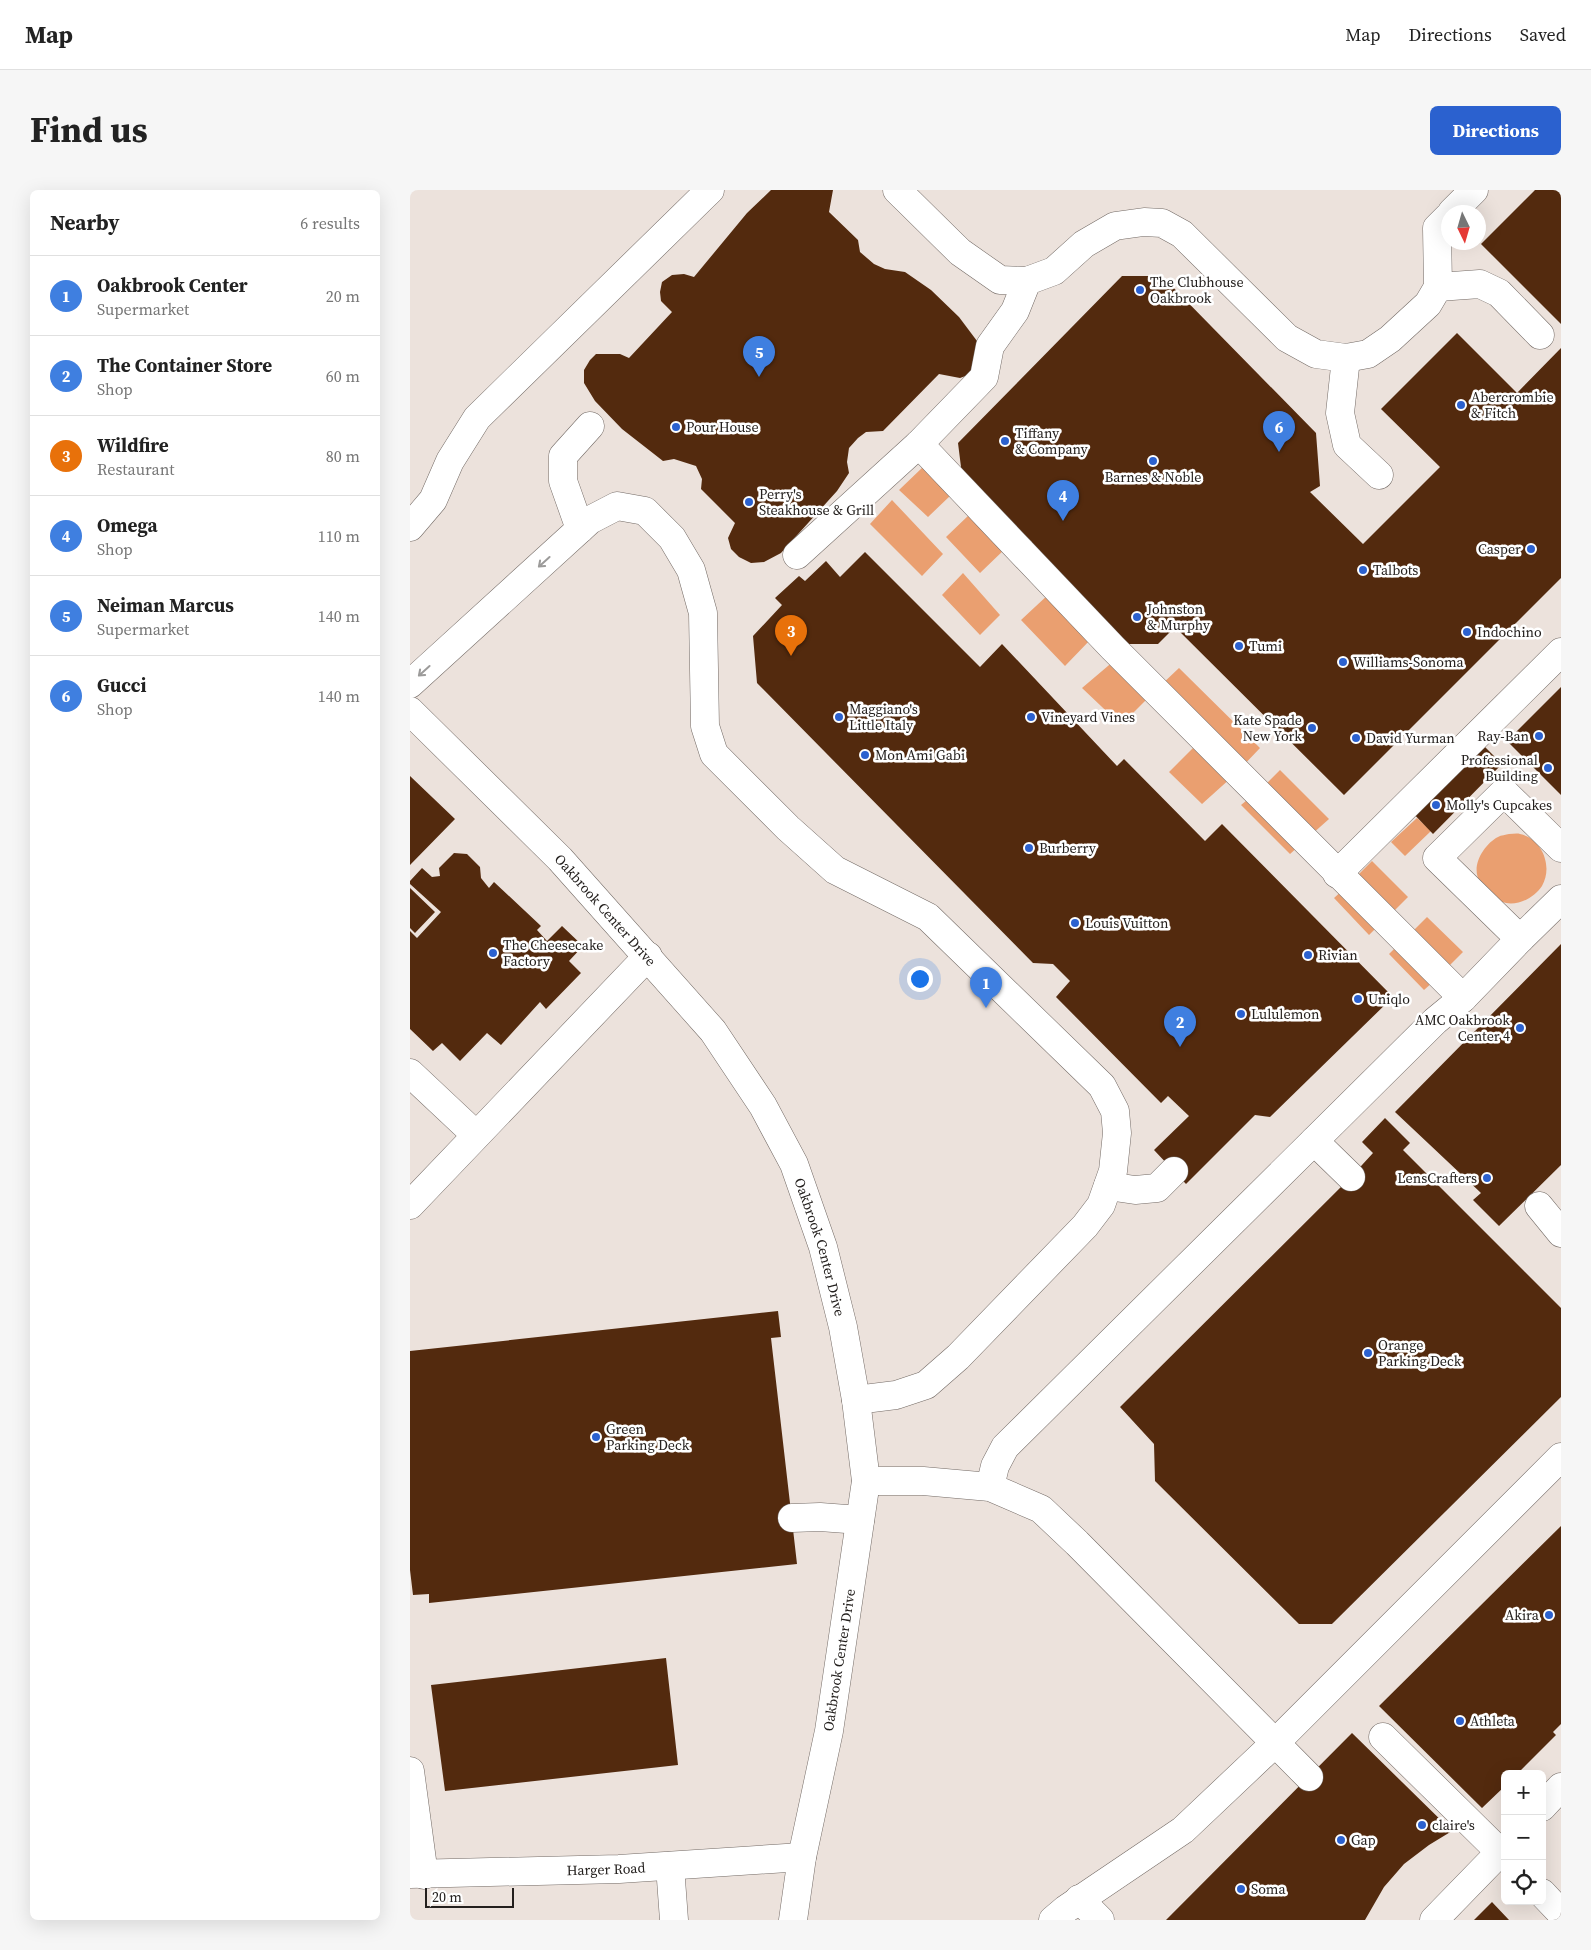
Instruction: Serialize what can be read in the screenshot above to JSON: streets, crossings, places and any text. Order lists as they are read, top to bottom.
{
  "streets": {
    "street": ["Oakbrook Center Drive", "Harger Road"]
  },
  "crossings": [
    ["Oakbrook Center Drive", "Harger Road"]
  ],
  "places": [
    "The Clubhouse Oakbrook",
    "Abercrombie & Fitch",
    "Pour House",
    "Tiffany & Company",
    "Barnes & Noble",
    "Perry's Steakhouse & Grill",
    "Casper",
    "Talbots",
    "Johnston & Murphy",
    "Indochino",
    "Tumi",
    "Williams-Sonoma",
    "Maggiano's Little Italy",
    "Vineyard Vines",
    "Kate Spade New York",
    "Ray-Ban",
    "David Yurman",
    "Mon Ami Gabi",
    "Professional Building",
    "Molly's Cupcakes",
    "Burberry",
    "Louis Vuitton",
    "The Cheesecake Factory",
    "Rivian",
    "Uniqlo",
    "Lululemon",
    "AMC Oakbrook Center 4",
    "LensCrafters",
    "Orange Parking Deck",
    "Green Parking Deck",
    "Akira",
    "Athleta",
    "claire's",
    "Gap",
    "Soma"
  ],
  "scale_bar": "20 m",
  "north": "bottom",
  "page": {
    "header": "Map",
    "nav": ["Map", "Directions", "Saved"],
    "title": "Find us",
    "buttons": "Directions",
    "heading": ["Nearby", "6 results"],
    "list": [
      {
        "mark": "1",
        "name": "Oakbrook Center",
        "note": "Supermarket",
        "value": "20 m"
      },
      {
        "mark": "2",
        "name": "The Container Store",
        "note": "Shop",
        "value": "60 m"
      },
      {
        "mark": "3",
        "name": "Wildfire",
        "note": "Restaurant",
        "value": "80 m"
      },
      {
        "mark": "4",
        "name": "Omega",
        "note": "Shop",
        "value": "110 m"
      },
      {
        "mark": "5",
        "name": "Neiman Marcus",
        "note": "Supermarket",
        "value": "140 m"
      },
      {
        "mark": "6",
        "name": "Gucci",
        "note": "Shop",
        "value": "140 m"
      }
    ],
    "pins": [
      "5",
      "6",
      "4",
      "3",
      "1",
      "2"
    ],
    "map_buttons": ["+", "−"],
    "scale": "20 m"
  }
}
